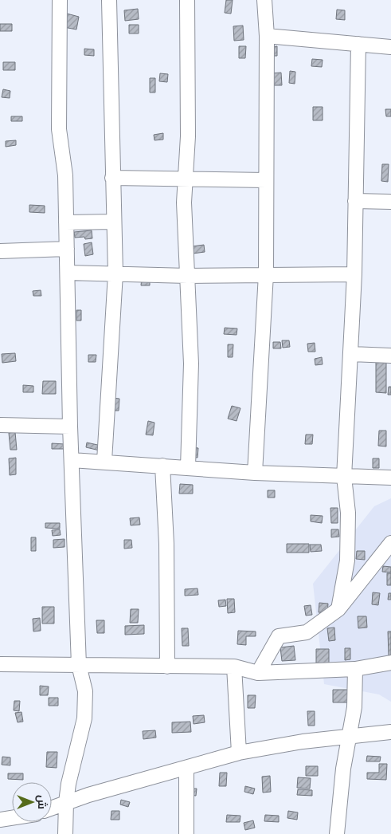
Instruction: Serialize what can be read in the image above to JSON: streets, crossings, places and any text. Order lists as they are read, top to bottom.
{
  "north": "right"
}
